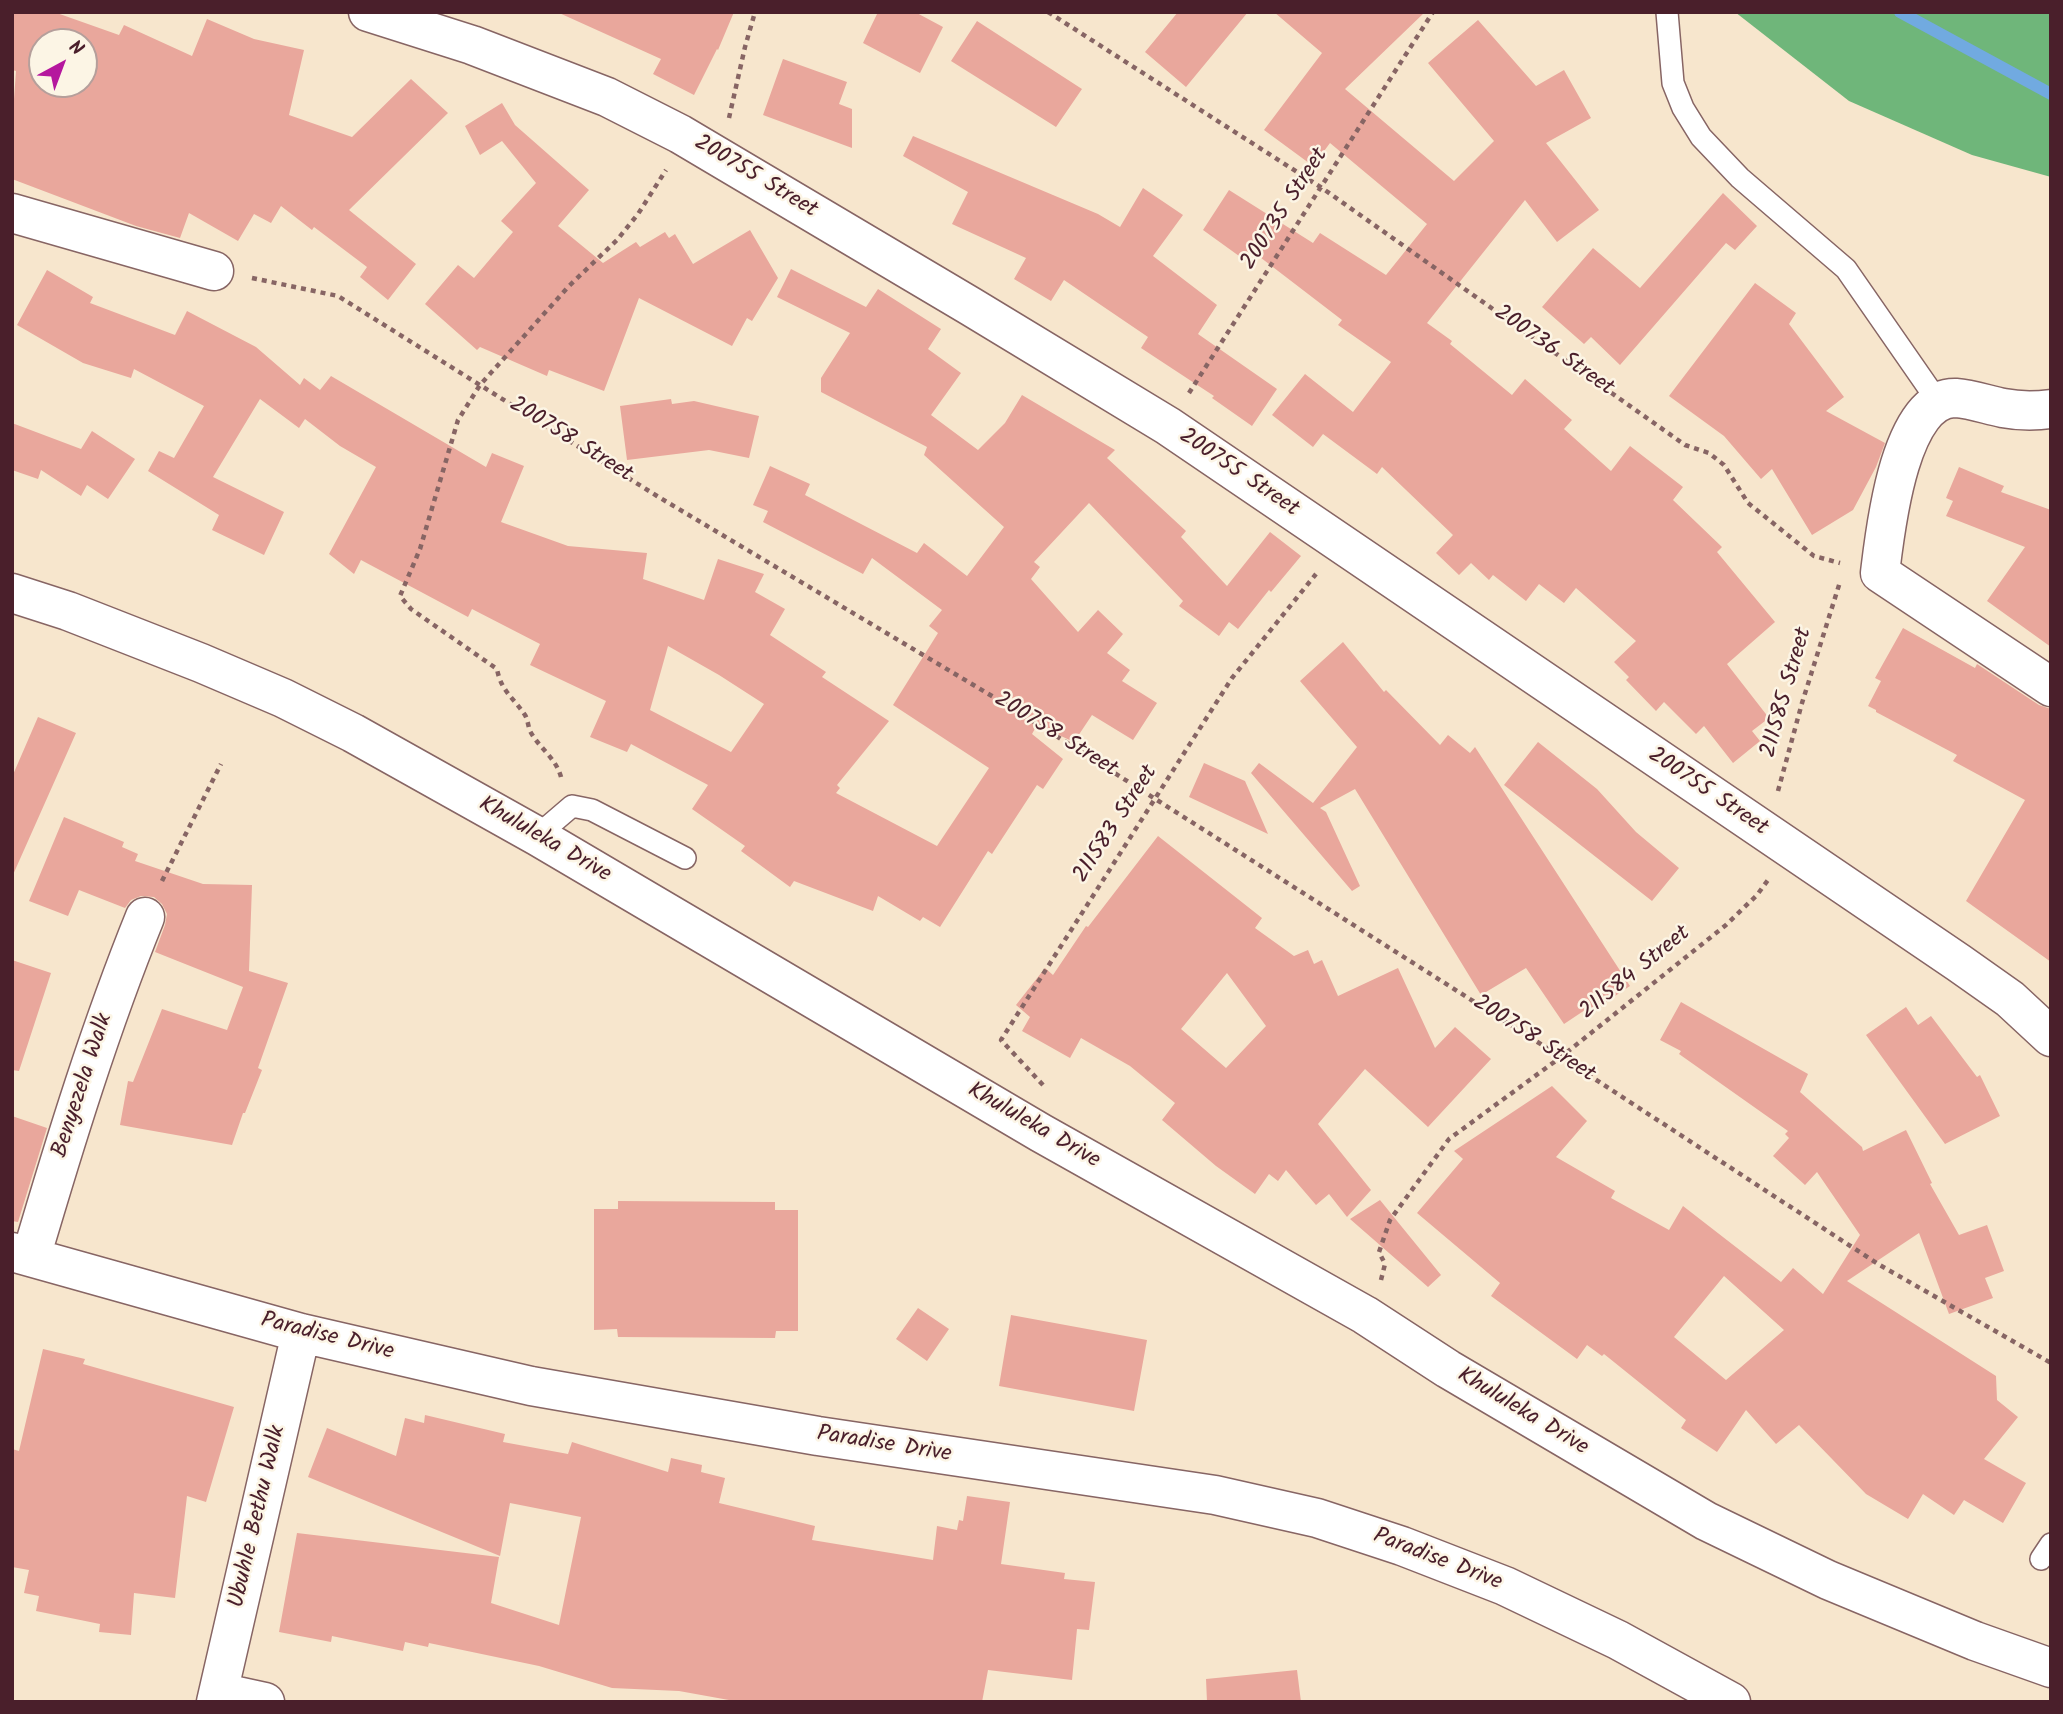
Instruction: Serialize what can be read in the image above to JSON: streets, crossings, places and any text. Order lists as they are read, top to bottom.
{
  "streets": {
    "street": [
      "200755 Street",
      "Khululeka Drive",
      "Benyezela Walk",
      "Paradise Drive",
      "Ubuhle Bethu Walk"
    ],
    "path": [
      "200735 Street",
      "200736 Street",
      "200758 Street",
      "211585 Street",
      "211583 Street",
      "211584 Street"
    ]
  },
  "crossings": [
    ["200755 Street", "200735 Street"],
    ["200755 Street", "211585 Street"],
    ["200755 Street", "211583 Street"],
    ["200755 Street", "211584 Street"],
    ["200735 Street", "200736 Street"],
    ["200736 Street", "211585 Street"],
    ["200758 Street", "211583 Street"],
    ["200758 Street", "211584 Street"],
    ["211585 Street", "211584 Street"],
    ["211583 Street", "Khululeka Drive"],
    ["Khululeka Drive", "211584 Street"],
    ["Benyezela Walk", "Paradise Drive"],
    ["Paradise Drive", "Ubuhle Bethu Walk"]
  ],
  "north": "top right"
}
